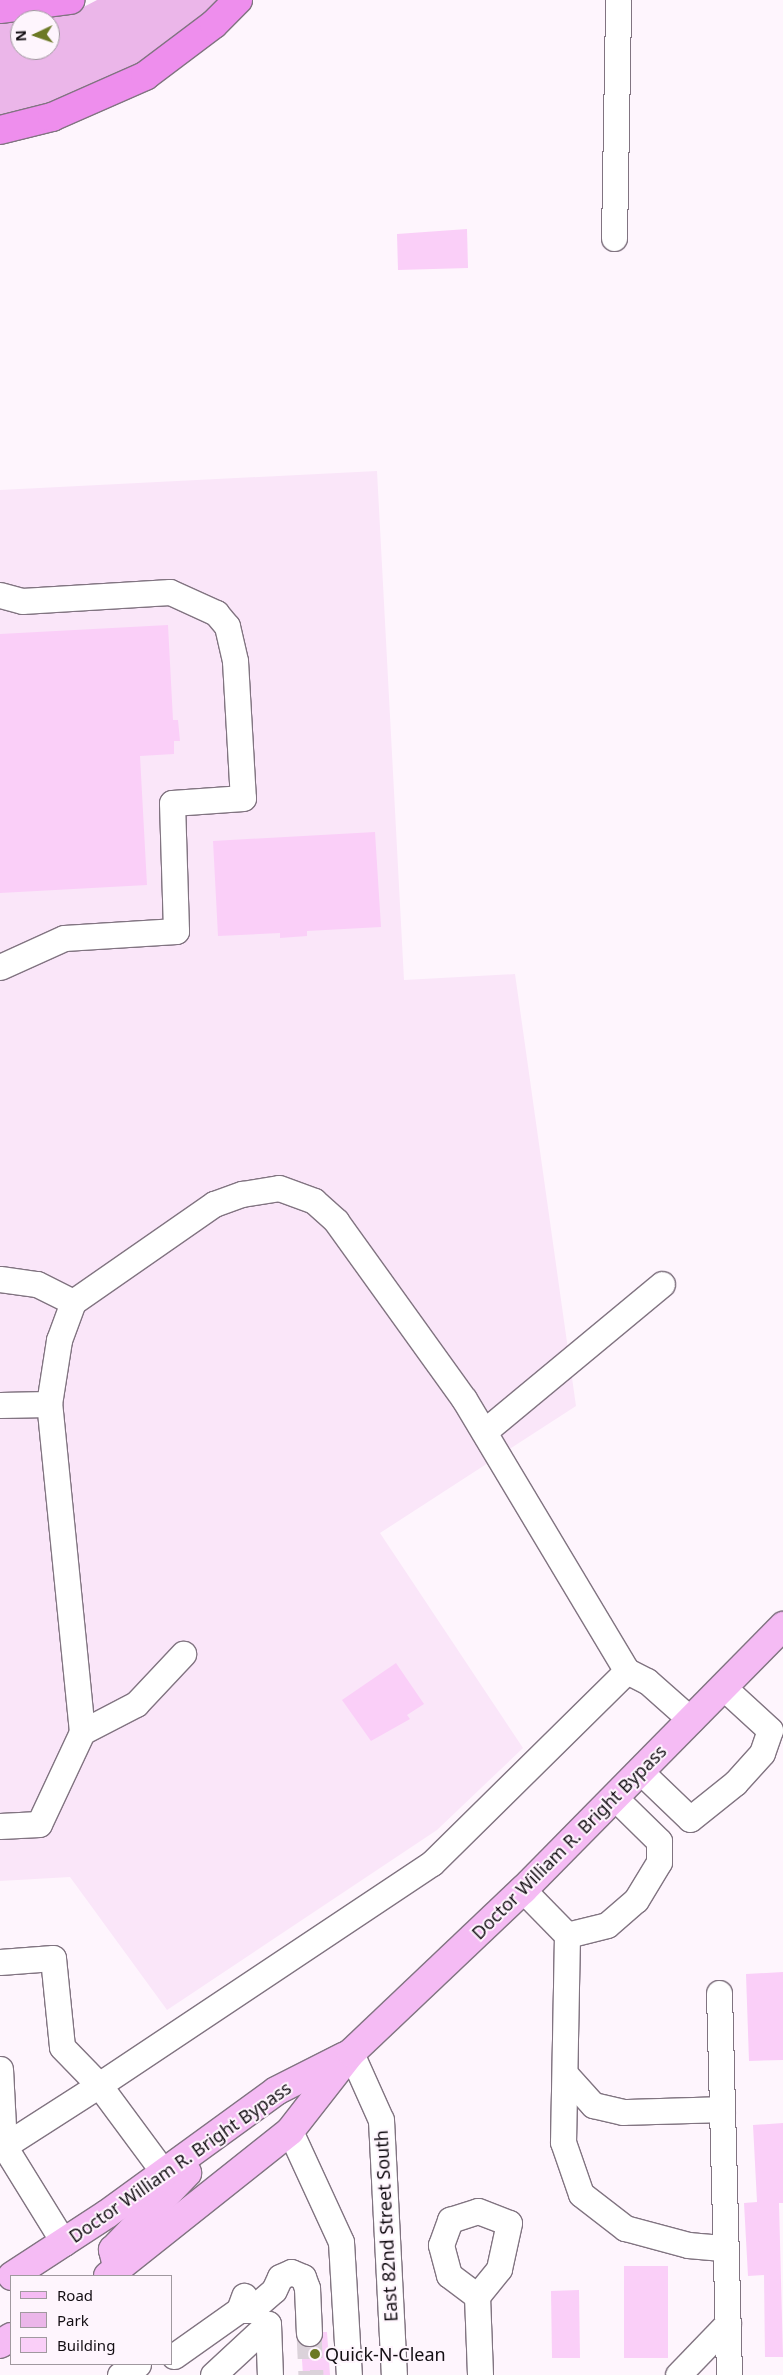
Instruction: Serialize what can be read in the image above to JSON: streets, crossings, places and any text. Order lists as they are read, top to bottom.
{
  "streets": {
    "main road": ["Doctor William R. Bright Bypass"],
    "lane": ["East 82nd Street South"]
  },
  "crossings": [
    ["Doctor William R. Bright Bypass", "East 82nd Street South"]
  ],
  "places": ["Quick-N-Clean"],
  "legend": ["Road", "Park", "Building"],
  "north": "left"
}
